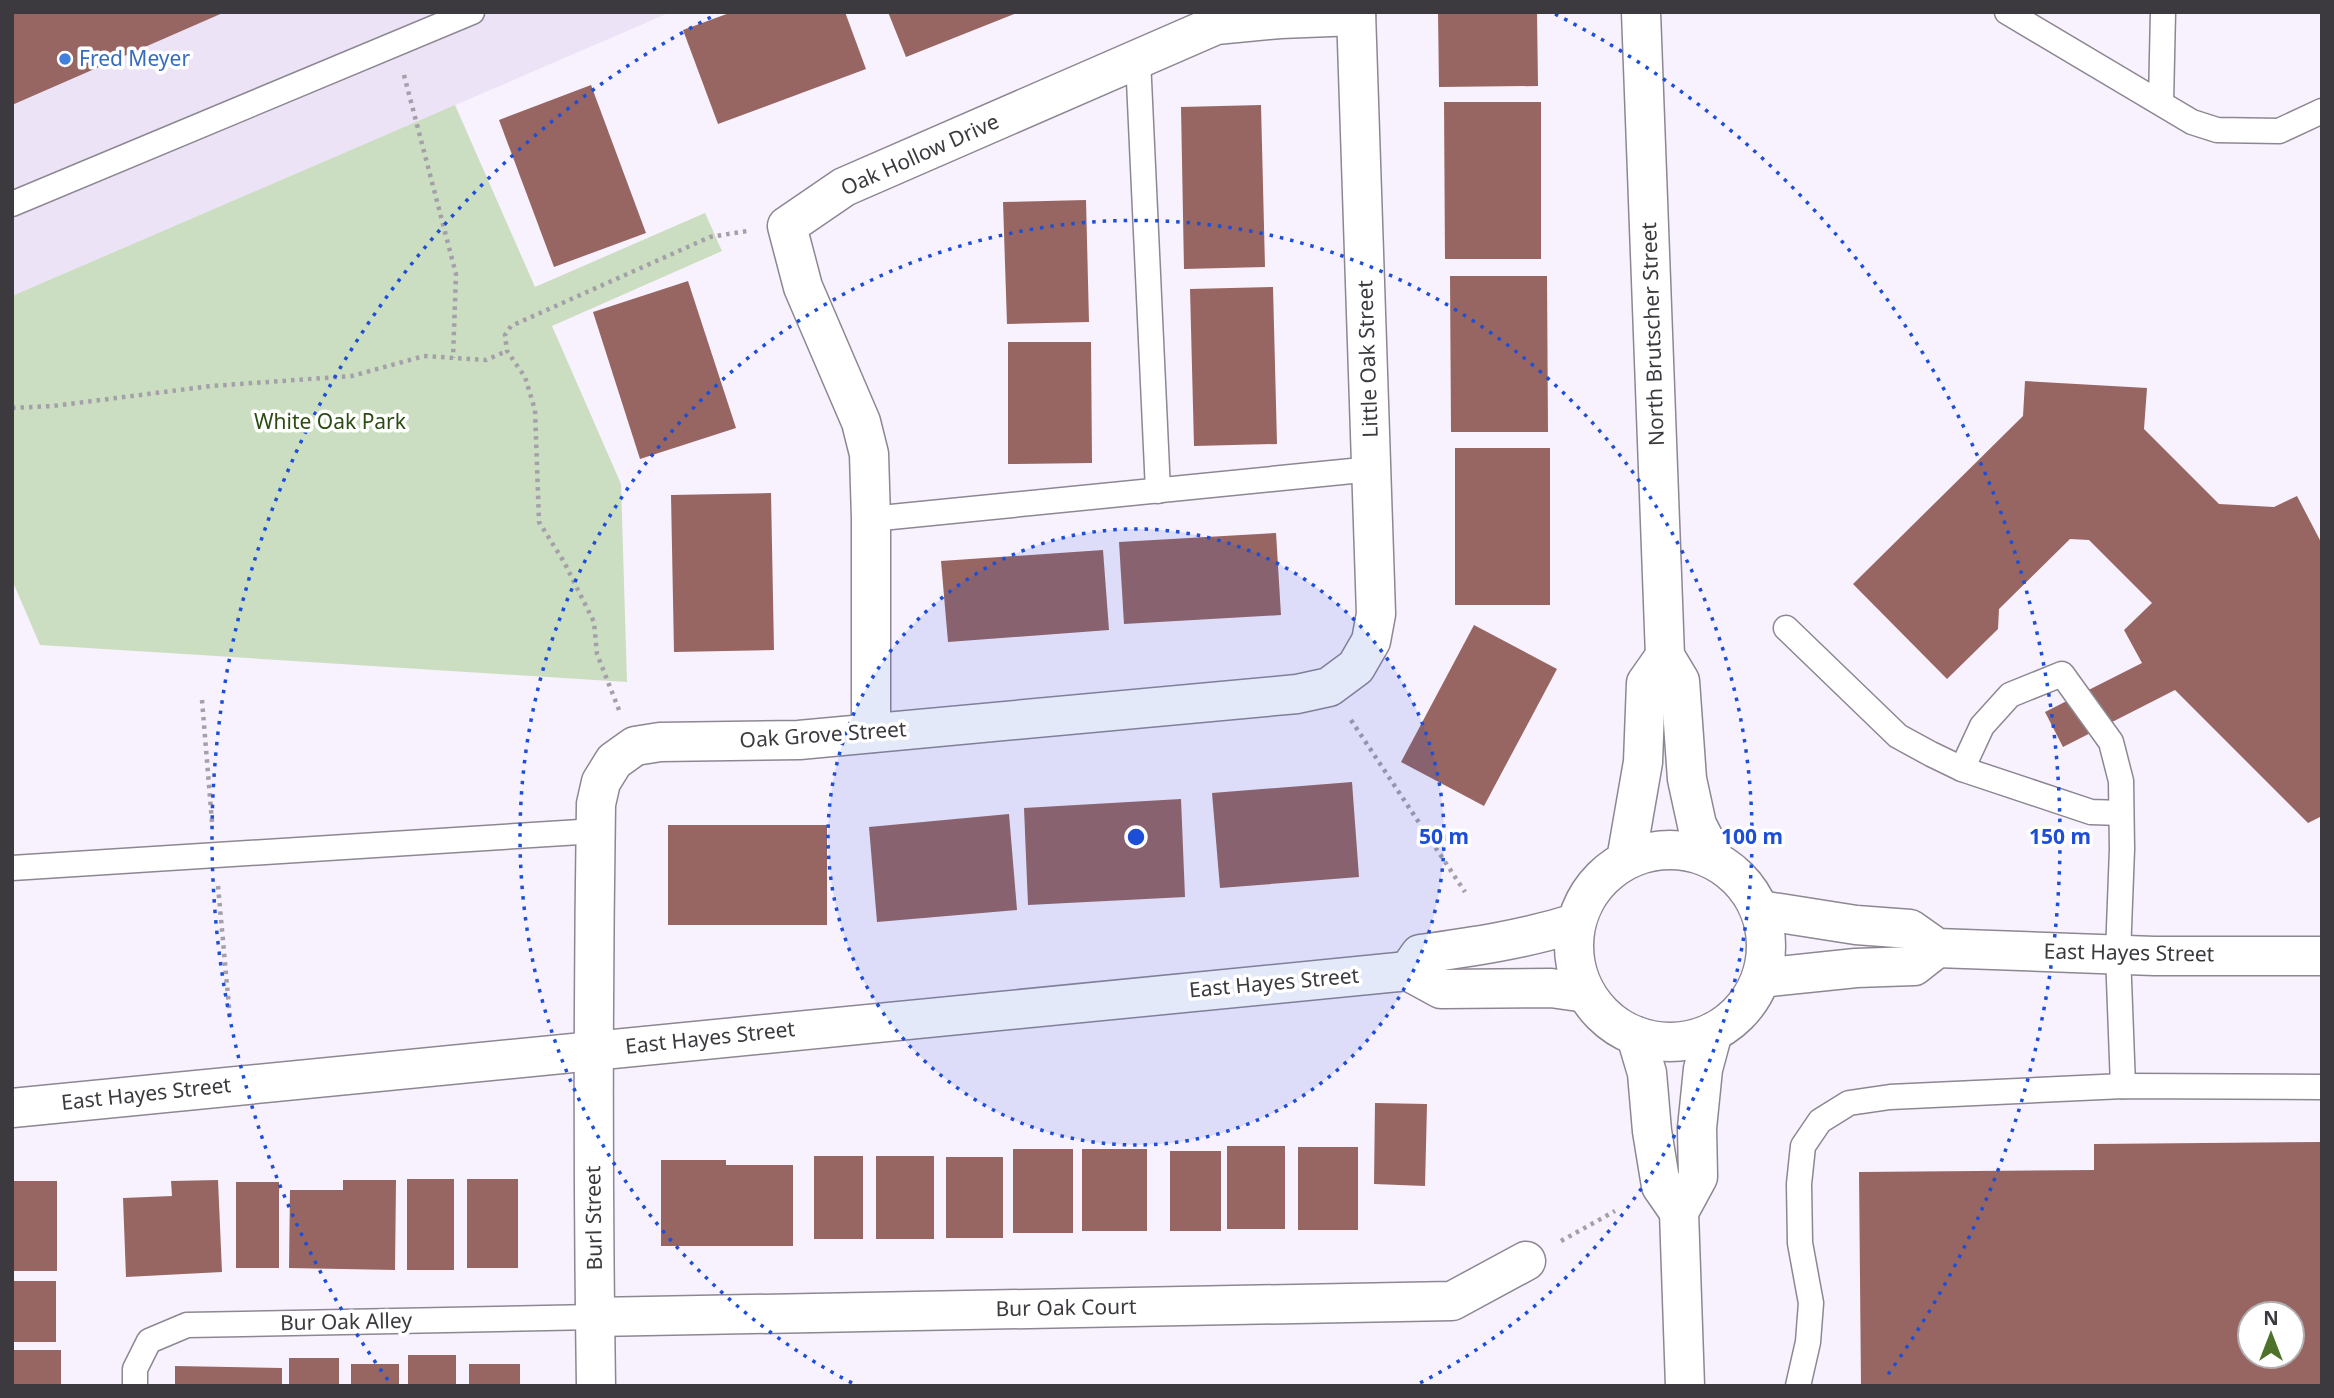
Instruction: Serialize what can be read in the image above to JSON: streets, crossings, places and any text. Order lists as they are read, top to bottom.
{
  "streets": {
    "street": [
      "Oak Hollow Drive",
      "North Brutscher Street",
      "Little Oak Street",
      "Oak Grove Street",
      "East Hayes Street",
      "Burl Street",
      "Bur Oak Court"
    ],
    "lane": ["Bur Oak Alley"]
  },
  "crossings": [
    ["Oak Hollow Drive", "Little Oak Street"],
    ["Little Oak Street", "Oak Grove Street"],
    ["East Hayes Street", "Burl Street"],
    ["Burl Street", "Bur Oak Court"],
    ["Burl Street", "Bur Oak Alley"],
    ["Bur Oak Court", "Bur Oak Alley"]
  ],
  "parks": ["White Oak Park"],
  "places": ["Fred Meyer"],
  "north": "top",
  "rings": ["50 m", "100 m", "150 m"]
}
